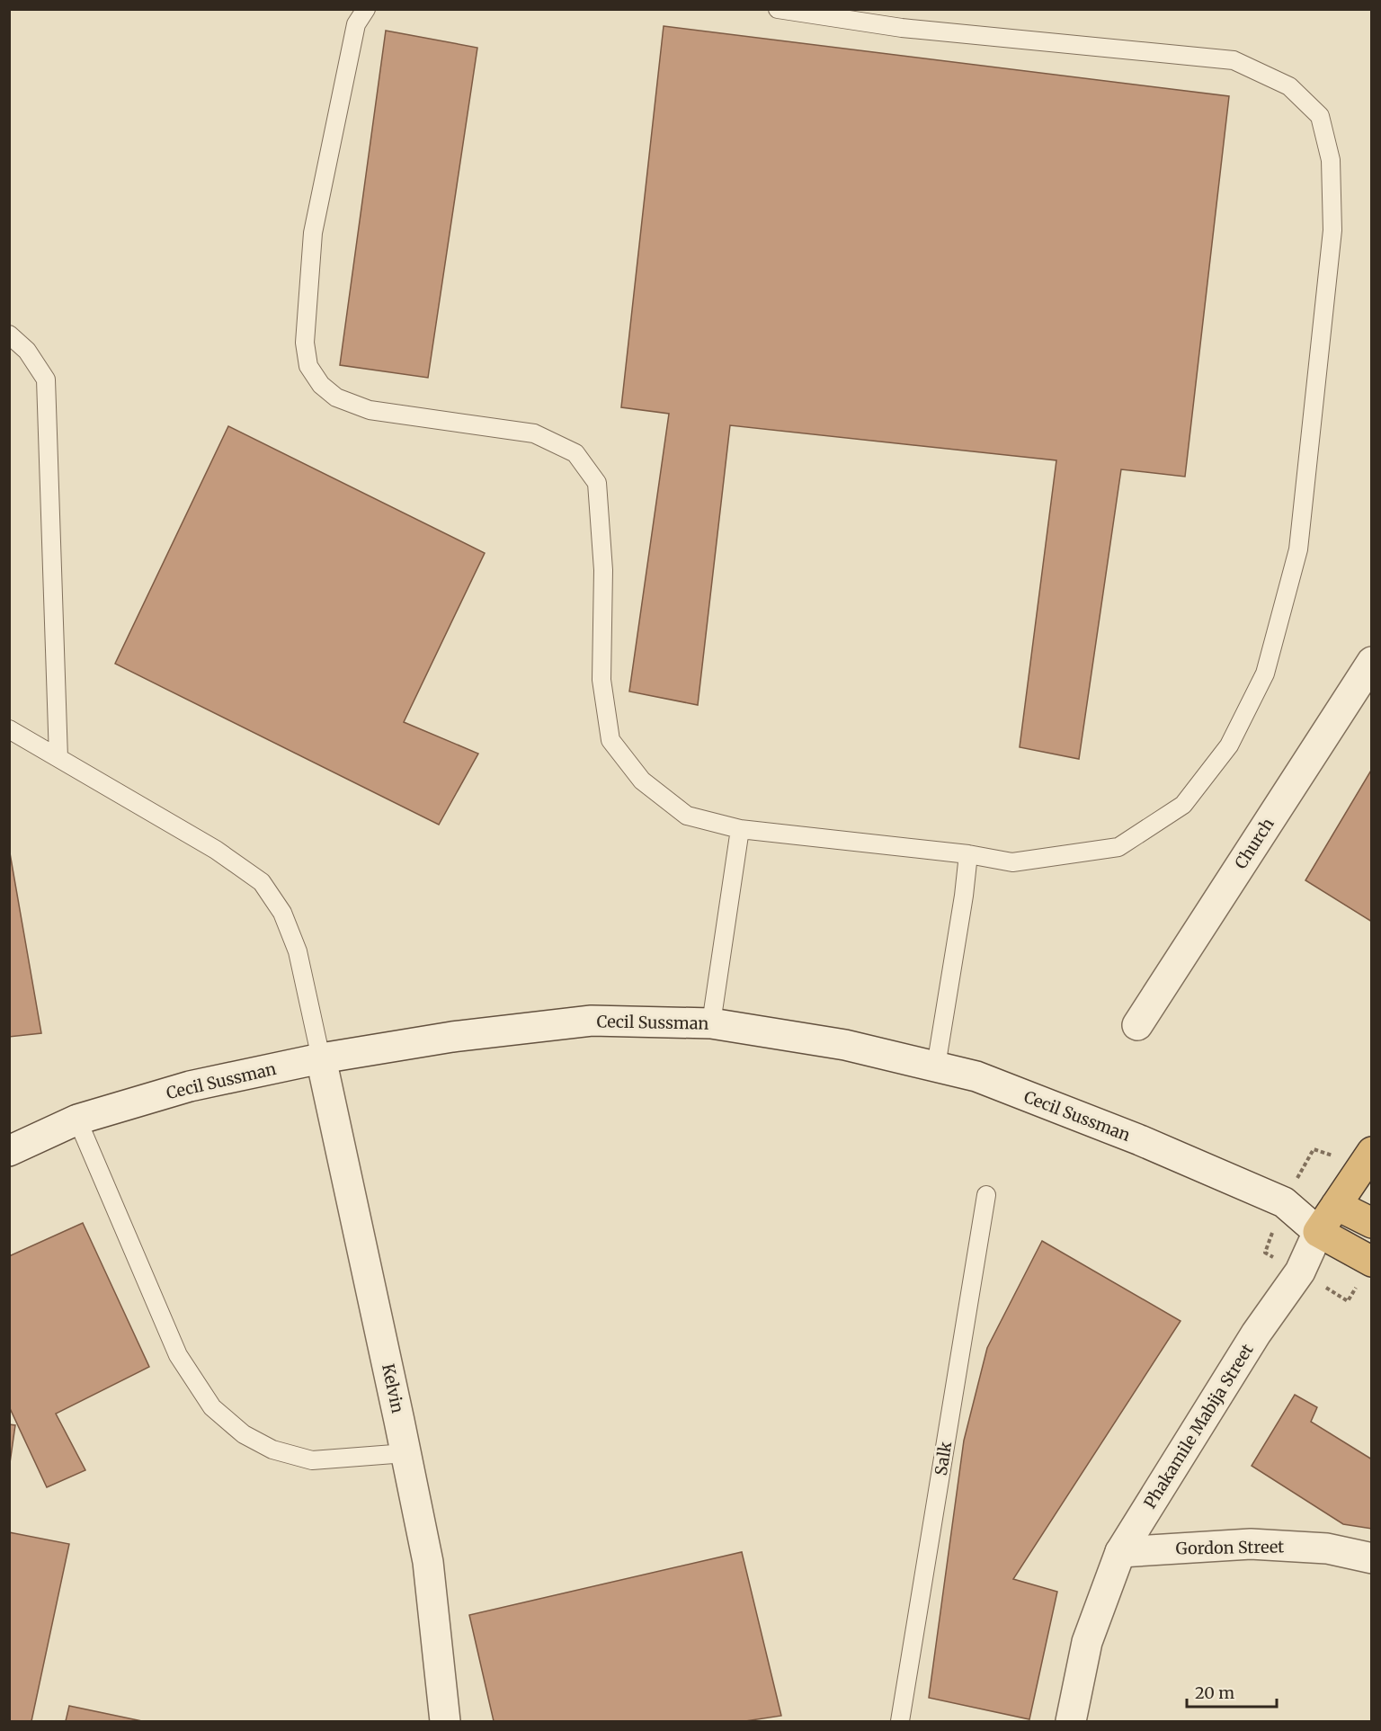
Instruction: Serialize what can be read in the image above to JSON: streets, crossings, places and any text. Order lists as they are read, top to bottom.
{
  "streets": {
    "highway": ["Phakamile Mabija Street"],
    "street": [
      "Church",
      "Cecil Sussman",
      "Kelvin",
      "Gordon Street"
    ],
    "lane": ["Salk"]
  },
  "crossings": [
    ["Cecil Sussman", "Kelvin"],
    ["Cecil Sussman", "Phakamile Mabija Street"],
    ["Phakamile Mabija Street", "Gordon Street"]
  ],
  "scale_bar": "20 m"
}
